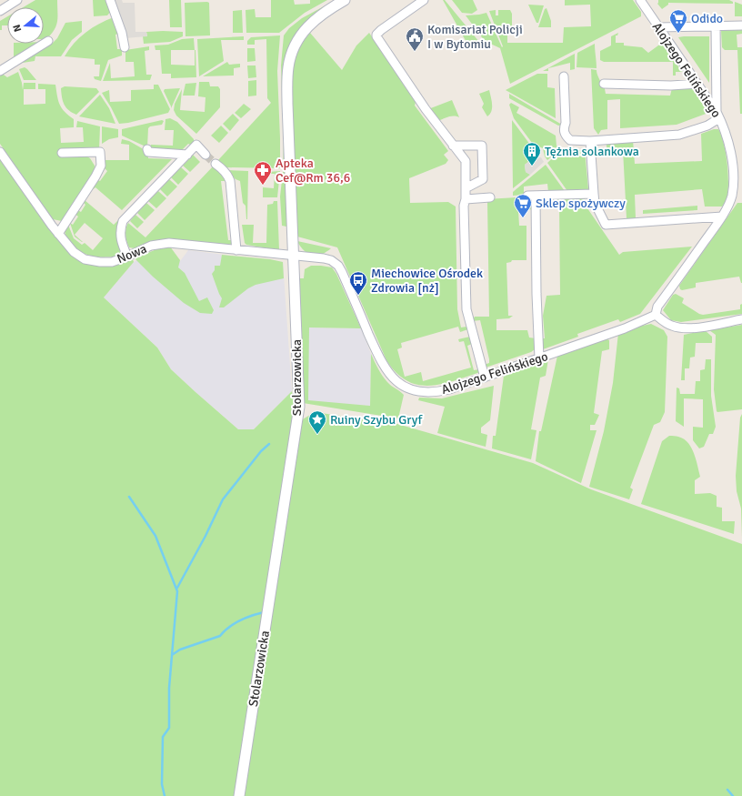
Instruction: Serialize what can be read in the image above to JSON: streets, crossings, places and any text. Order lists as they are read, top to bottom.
{
  "streets": {
    "street": ["Alojzego Felińskiego", "Nowa", "Stolarzowicka"]
  },
  "crossings": [
    ["Alojzego Felińskiego", "Nowa"],
    ["Alojzego Felińskiego", "Stolarzowicka"],
    ["Nowa", "Stolarzowicka"]
  ],
  "places": {
    "supermarket": ["Odido", "Sklep spożywczy"],
    "public building": ["Komisariat Policji I w Bytomiu"],
    "building": ["Tężnia solankowa"],
    "pharmacy": ["Apteka Cef@Rm 36,6"],
    "bus stop": ["Miechowice Ośrodek Zdrowia [nż]"],
    "place": ["Ruiny Szybu Gryf"]
  },
  "north": "left"
}
